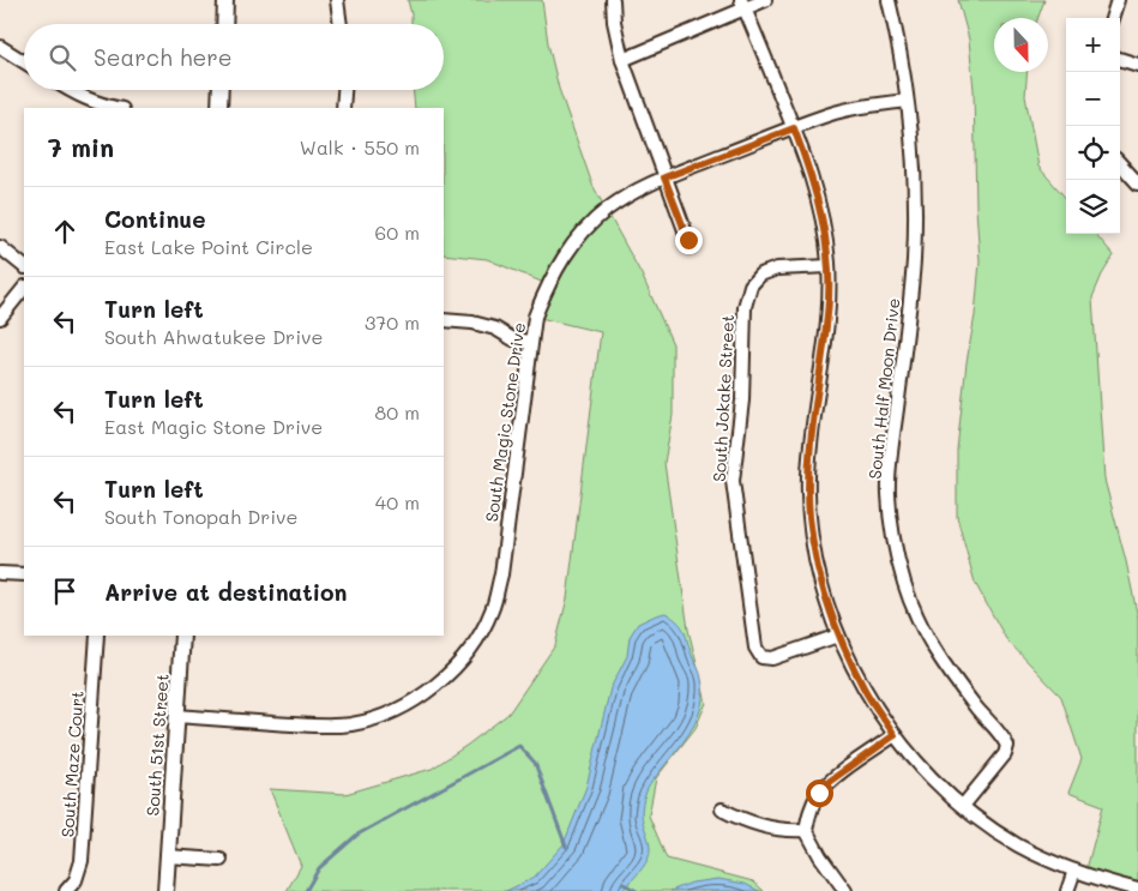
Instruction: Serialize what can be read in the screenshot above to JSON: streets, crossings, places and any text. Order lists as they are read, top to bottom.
{
  "streets": {
    "street": [
      "South Half Moon Drive",
      "South Jokake Street",
      "South Magic Stone Drive",
      "South 51st Street",
      "South Maze Court"
    ]
  },
  "crossings": [
    ["South Half Moon Drive", "South Magic Stone Drive"],
    ["South Magic Stone Drive", "South 51st Street"]
  ],
  "north": "bottom",
  "page": {
    "map_buttons": ["+", "−"],
    "search": "Search here",
    "heading": ["7 min", "Walk · 550 m"],
    "list": [
      ["Continue", "East Lake Point Circle", "60 m"],
      ["Turn left", "South Ahwatukee Drive", "370 m"],
      ["Turn left", "East Magic Stone Drive", "80 m"],
      ["Turn left", "South Tonopah Drive", "40 m"],
      "Arrive at destination"
    ]
  }
}
